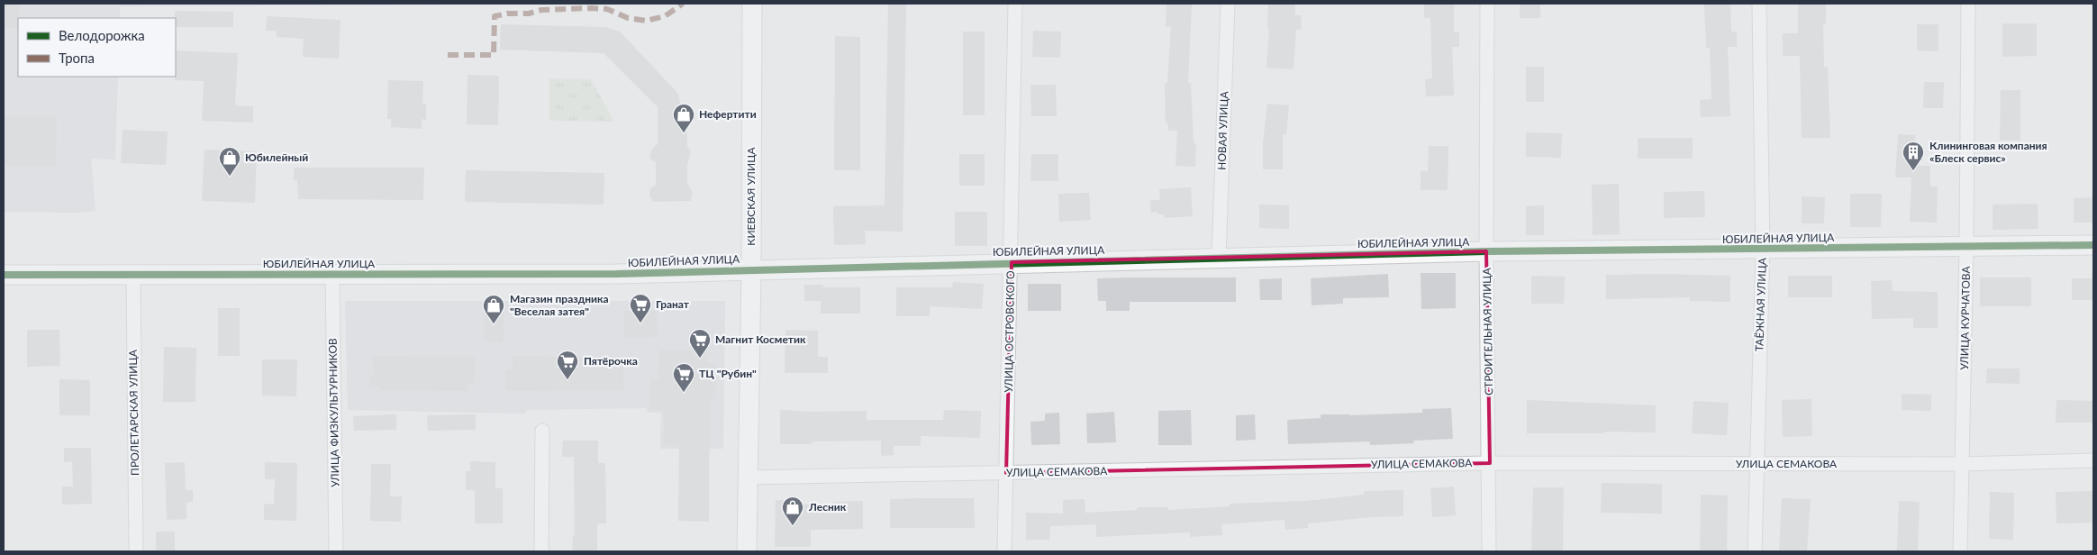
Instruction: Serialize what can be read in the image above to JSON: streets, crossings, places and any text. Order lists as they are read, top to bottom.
{
  "streets": {
    "street": [
      "НОВАЯ УЛИЦА",
      "КИЕВСКАЯ УЛИЦА",
      "ЮБИЛЕЙНАЯ УЛИЦА",
      "ТАЁЖНАЯ УЛИЦА",
      "УЛИЦА КУРЧАТОВА",
      "УЛИЦА ОСТРОВСКОГО",
      "СТРОИТЕЛЬНАЯ УЛИЦА",
      "ПРОЛЕТАРСКАЯ УЛИЦА",
      "УЛИЦА ФИЗКУЛЬТУРНИКОВ",
      "УЛИЦА СЕМАКОВА"
    ]
  },
  "crossings": [
    ["НОВАЯ УЛИЦА", "ЮБИЛЕЙНАЯ УЛИЦА"],
    ["КИЕВСКАЯ УЛИЦА", "ЮБИЛЕЙНАЯ УЛИЦА"],
    ["КИЕВСКАЯ УЛИЦА", "УЛИЦА СЕМАКОВА"],
    ["ЮБИЛЕЙНАЯ УЛИЦА", "ТАЁЖНАЯ УЛИЦА"],
    ["ЮБИЛЕЙНАЯ УЛИЦА", "УЛИЦА КУРЧАТОВА"],
    ["ЮБИЛЕЙНАЯ УЛИЦА", "УЛИЦА ОСТРОВСКОГО"],
    ["ЮБИЛЕЙНАЯ УЛИЦА", "СТРОИТЕЛЬНАЯ УЛИЦА"],
    ["ЮБИЛЕЙНАЯ УЛИЦА", "ПРОЛЕТАРСКАЯ УЛИЦА"],
    ["ЮБИЛЕЙНАЯ УЛИЦА", "УЛИЦА ФИЗКУЛЬТУРНИКОВ"],
    ["ТАЁЖНАЯ УЛИЦА", "УЛИЦА СЕМАКОВА"],
    ["УЛИЦА КУРЧАТОВА", "УЛИЦА СЕМАКОВА"],
    ["УЛИЦА ОСТРОВСКОГО", "УЛИЦА СЕМАКОВА"],
    ["СТРОИТЕЛЬНАЯ УЛИЦА", "УЛИЦА СЕМАКОВА"]
  ],
  "places": {
    "shop": [
      "Нефертити",
      "Юбилейный",
      "Магазин праздника \"Веселая затея\"",
      "Лесник"
    ],
    "building": ["Клининговая компания «Блеск сервис»"],
    "supermarket": [
      "Гранат",
      "Магнит Косметик",
      "Пятёрочка",
      "ТЦ \"Рубин\""
    ]
  },
  "legend": ["Велодорожка", "Тропа"]
}
